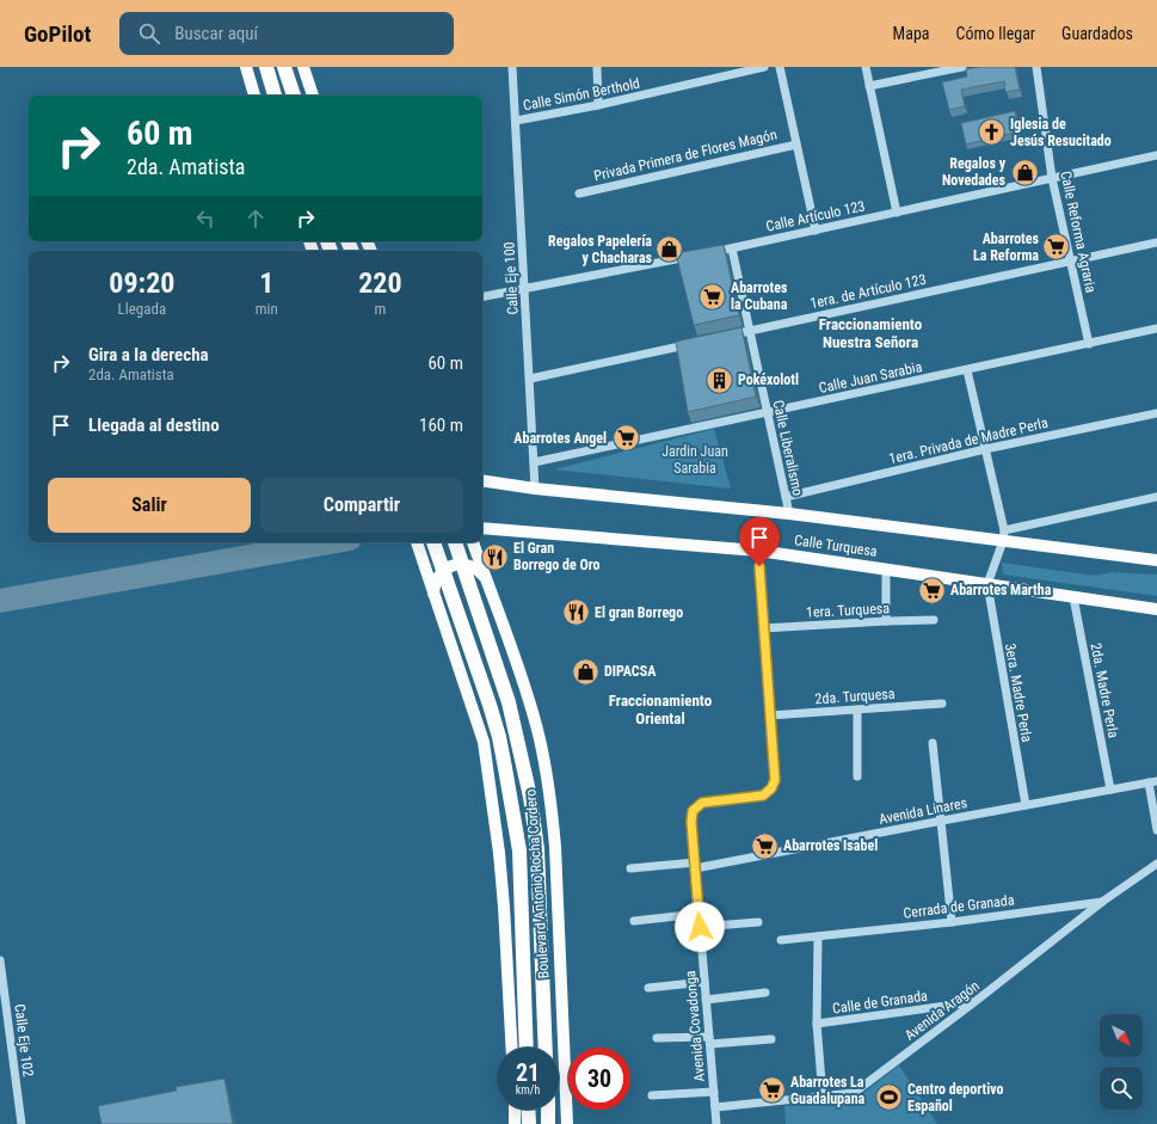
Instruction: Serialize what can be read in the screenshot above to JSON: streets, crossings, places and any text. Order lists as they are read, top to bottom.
{
  "streets": {
    "highway": ["Boulevard Antonio Rocha Cordero"],
    "main road": ["Calle Turquesa"],
    "street": [
      "Calle Simón Berthold",
      "Privada Primera de Flores Magón",
      "Calle Artículo 123",
      "Calle Reforma Agraria",
      "Calle Eje 100",
      "1era. de Artículo 123",
      "Calle Juan Sarabia",
      "1era. Privada de Madre Perla",
      "Calle Liberalismo",
      "1era. Turquesa",
      "2da. Madre Perla",
      "3era. Madre Perla",
      "2da. Turquesa",
      "Avenida Linares",
      "Cerrada de Granada",
      "Calle de Granada",
      "Avenida Aragón",
      "Avenida Covadonga",
      "Calle Eje 102"
    ]
  },
  "crossings": [
    ["Calle Simón Berthold", "Calle Eje 100"],
    ["Calle Artículo 123", "Calle Reforma Agraria"],
    ["Calle Artículo 123", "Calle Eje 100"],
    ["Calle Artículo 123", "Calle Liberalismo"],
    ["Calle Reforma Agraria", "1era. de Artículo 123"],
    ["Calle Reforma Agraria", "Calle Juan Sarabia"],
    ["Calle Eje 100", "Calle Juan Sarabia"],
    ["Calle Eje 100", "Calle Turquesa"],
    ["1era. de Artículo 123", "Calle Liberalismo"],
    ["Calle Juan Sarabia", "Calle Liberalismo"],
    ["1era. Privada de Madre Perla", "Calle Liberalismo"],
    ["Calle Liberalismo", "Calle Turquesa"],
    ["Calle Turquesa", "2da. Madre Perla"],
    ["Calle Turquesa", "3era. Madre Perla"],
    ["2da. Madre Perla", "Avenida Linares"],
    ["3era. Madre Perla", "Avenida Linares"],
    ["2da. Turquesa", "Avenida Covadonga"],
    ["Avenida Linares", "Avenida Covadonga"],
    ["Cerrada de Granada", "Calle de Granada"],
    ["Cerrada de Granada", "Avenida Aragón"],
    ["Calle de Granada", "Avenida Aragón"],
    ["Avenida Aragón", "Avenida Covadonga"]
  ],
  "districts": ["Fraccionamiento Nuestra Señora", "Fraccionamiento Oriental"],
  "parks": ["Jardin Juan Sarabia"],
  "places": {
    "church": ["Iglesia de Jesús Resucitado"],
    "shop": ["Regalos y Novedades", "Regalos Papelería y Chacharas", "DIPACSA"],
    "supermarket": [
      "Abarrotes La Reforma",
      "Abarrotes la Cubana",
      "Abarrotes Angel",
      "Abarrotes Martha",
      "Abarrotes Isabel",
      "Abarrotes La Guadalupana"
    ],
    "building": ["Pokéxolotl"],
    "restaurant": ["El Gran Borrego de Oro", "El gran Borrego"],
    "sports": ["Centro deportivo Español"]
  },
  "north": "bottom right",
  "page": {
    "header": "GoPilot",
    "search": "Buscar aquí",
    "nav": ["Mapa", "Cómo llegar", "Guardados"],
    "turn": ["60 m", "2da. Amatista"],
    "eta": [
      "09:20",
      "Llegada",
      "1",
      "min",
      "220",
      "m"
    ],
    "list": [
      {
        "name": "Gira a la derecha",
        "note": "2da. Amatista",
        "value": "60 m"
      },
      {
        "name": "Llegada al destino",
        "value": "160 m"
      }
    ],
    "buttons": ["Salir", "Compartir"],
    "speed": "21 km/h",
    "limit": "30"
  }
}
